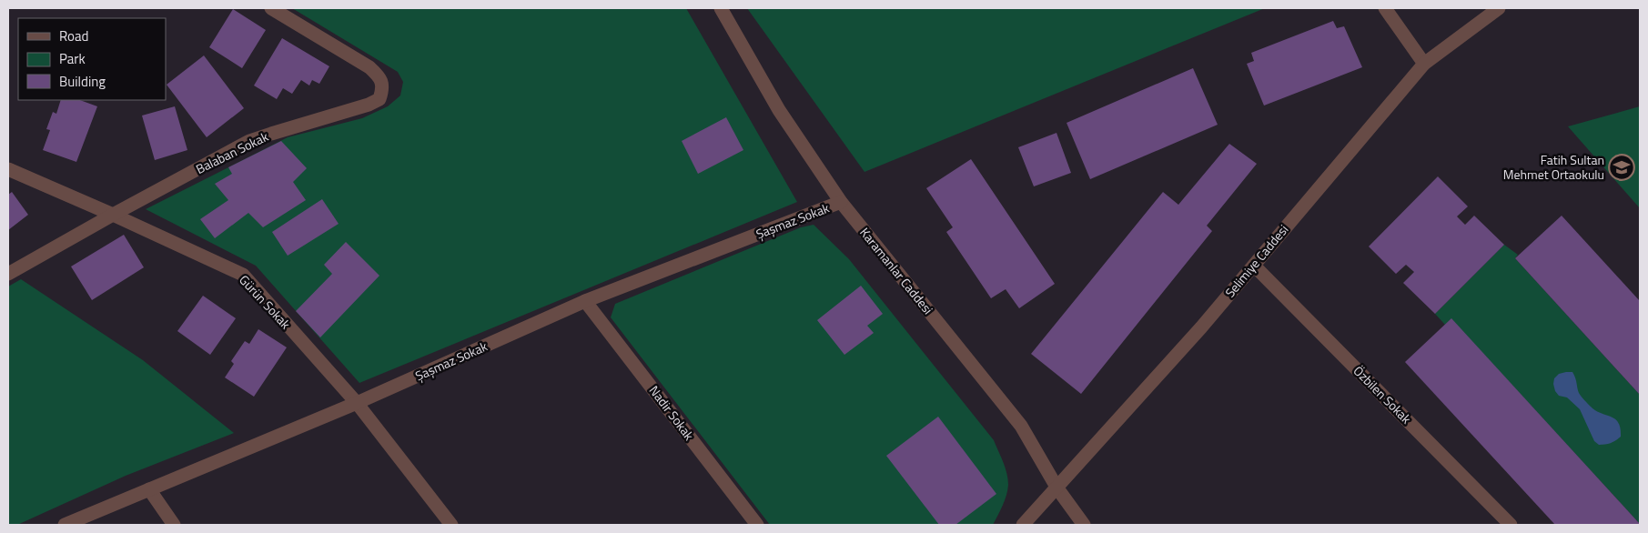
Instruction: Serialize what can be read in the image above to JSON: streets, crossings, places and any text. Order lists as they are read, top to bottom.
{
  "streets": {
    "street": [
      "Balaban Sokak",
      "Şaşmaz Sokak",
      "Selimiye Caddesi",
      "Karamanlar Caddesi",
      "Gürün Sokak",
      "Özbilen Sokak",
      "Nadir Sokak"
    ]
  },
  "crossings": [
    ["Balaban Sokak", "Gürün Sokak"],
    ["Şaşmaz Sokak", "Karamanlar Caddesi"],
    ["Şaşmaz Sokak", "Gürün Sokak"],
    ["Şaşmaz Sokak", "Nadir Sokak"],
    ["Selimiye Caddesi", "Karamanlar Caddesi"],
    ["Selimiye Caddesi", "Özbilen Sokak"]
  ],
  "places": {
    "school or university": ["Fatih Sultan Mehmet Ortaokulu"]
  },
  "legend": ["Road", "Park", "Building"]
}
